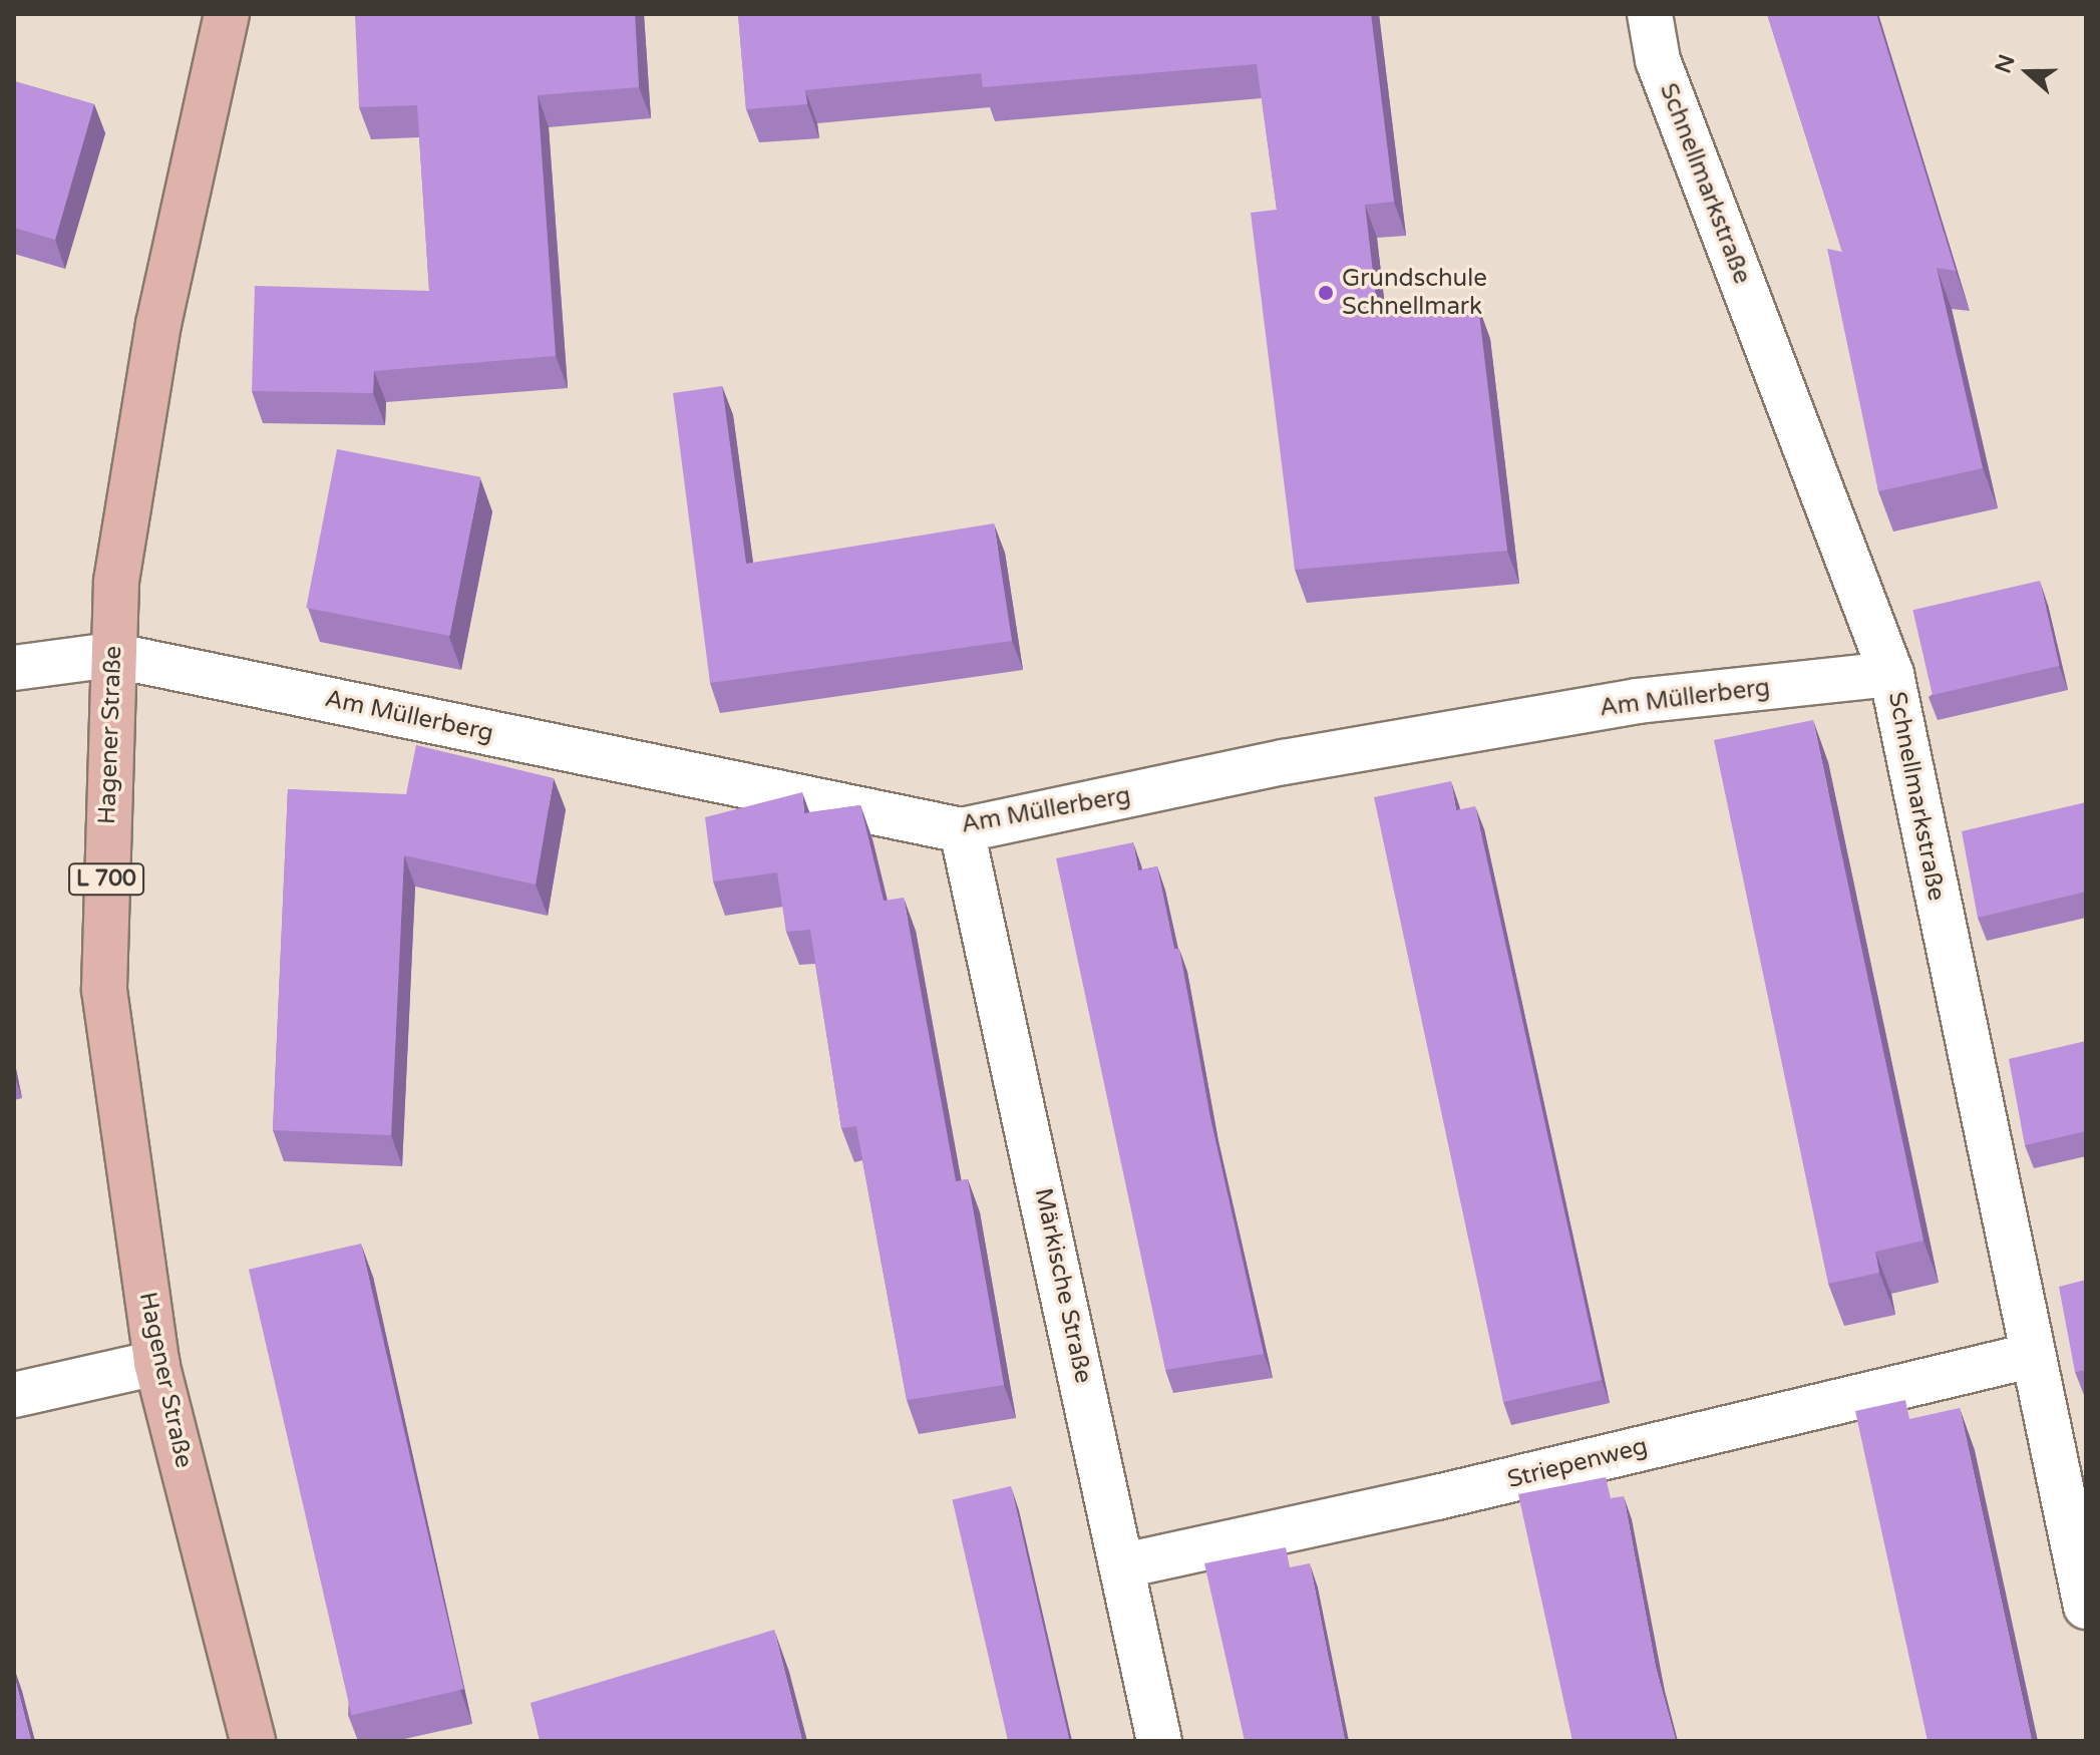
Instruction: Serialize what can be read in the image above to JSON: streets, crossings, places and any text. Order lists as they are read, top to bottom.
{
  "streets": {
    "main road": ["Hagener Straße", "L 700"],
    "street": [
      "Schnellmarkstraße",
      "Am Müllerberg",
      "Märkische Straße",
      "Striepenweg"
    ]
  },
  "crossings": [
    ["Schnellmarkstraße", "Am Müllerberg"],
    ["Schnellmarkstraße", "Striepenweg"],
    ["Am Müllerberg", "Hagener Straße"],
    ["Am Müllerberg", "Märkische Straße"],
    ["Märkische Straße", "Striepenweg"]
  ],
  "places": ["Grundschule Schnellmark"],
  "north": "left"
}
